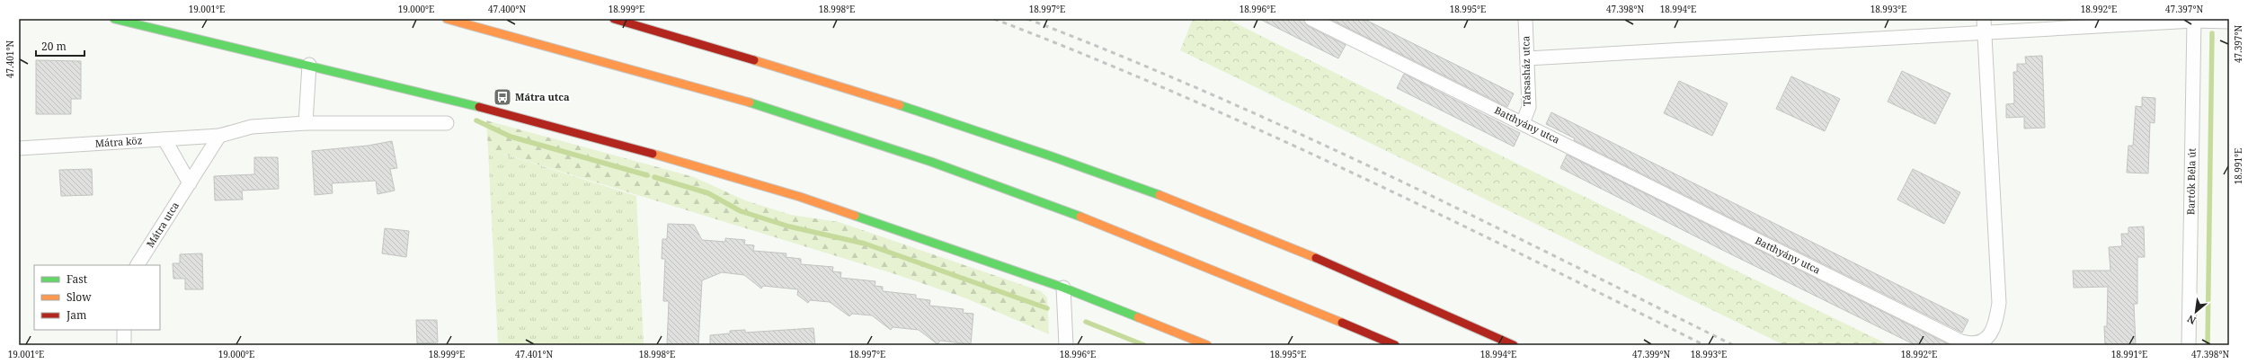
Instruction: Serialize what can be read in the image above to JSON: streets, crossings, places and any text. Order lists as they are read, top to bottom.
{
  "streets": {
    "street": [
      "Társasház utca",
      "Batthyány utca",
      "Mátra köz",
      "Bartók Béla út",
      "Mátra utca"
    ]
  },
  "crossings": [
    ["Társasház utca", "Batthyány utca"],
    ["Mátra köz", "Mátra utca"]
  ],
  "places": {
    "bus stop": ["Mátra utca"]
  },
  "legend": ["Fast", "Slow", "Jam"],
  "scale_bar": "20 m",
  "north": "bottom left",
  "coordinates": [
    "19.001°E",
    "19.000°E",
    "47.400°N",
    "18.999°E",
    "18.998°E",
    "18.997°E",
    "18.996°E",
    "18.995°E",
    "47.398°N",
    "18.994°E",
    "18.993°E",
    "18.992°E",
    "47.397°N",
    "47.401°N",
    "18.991°E",
    "47.399°N"
  ]
}
